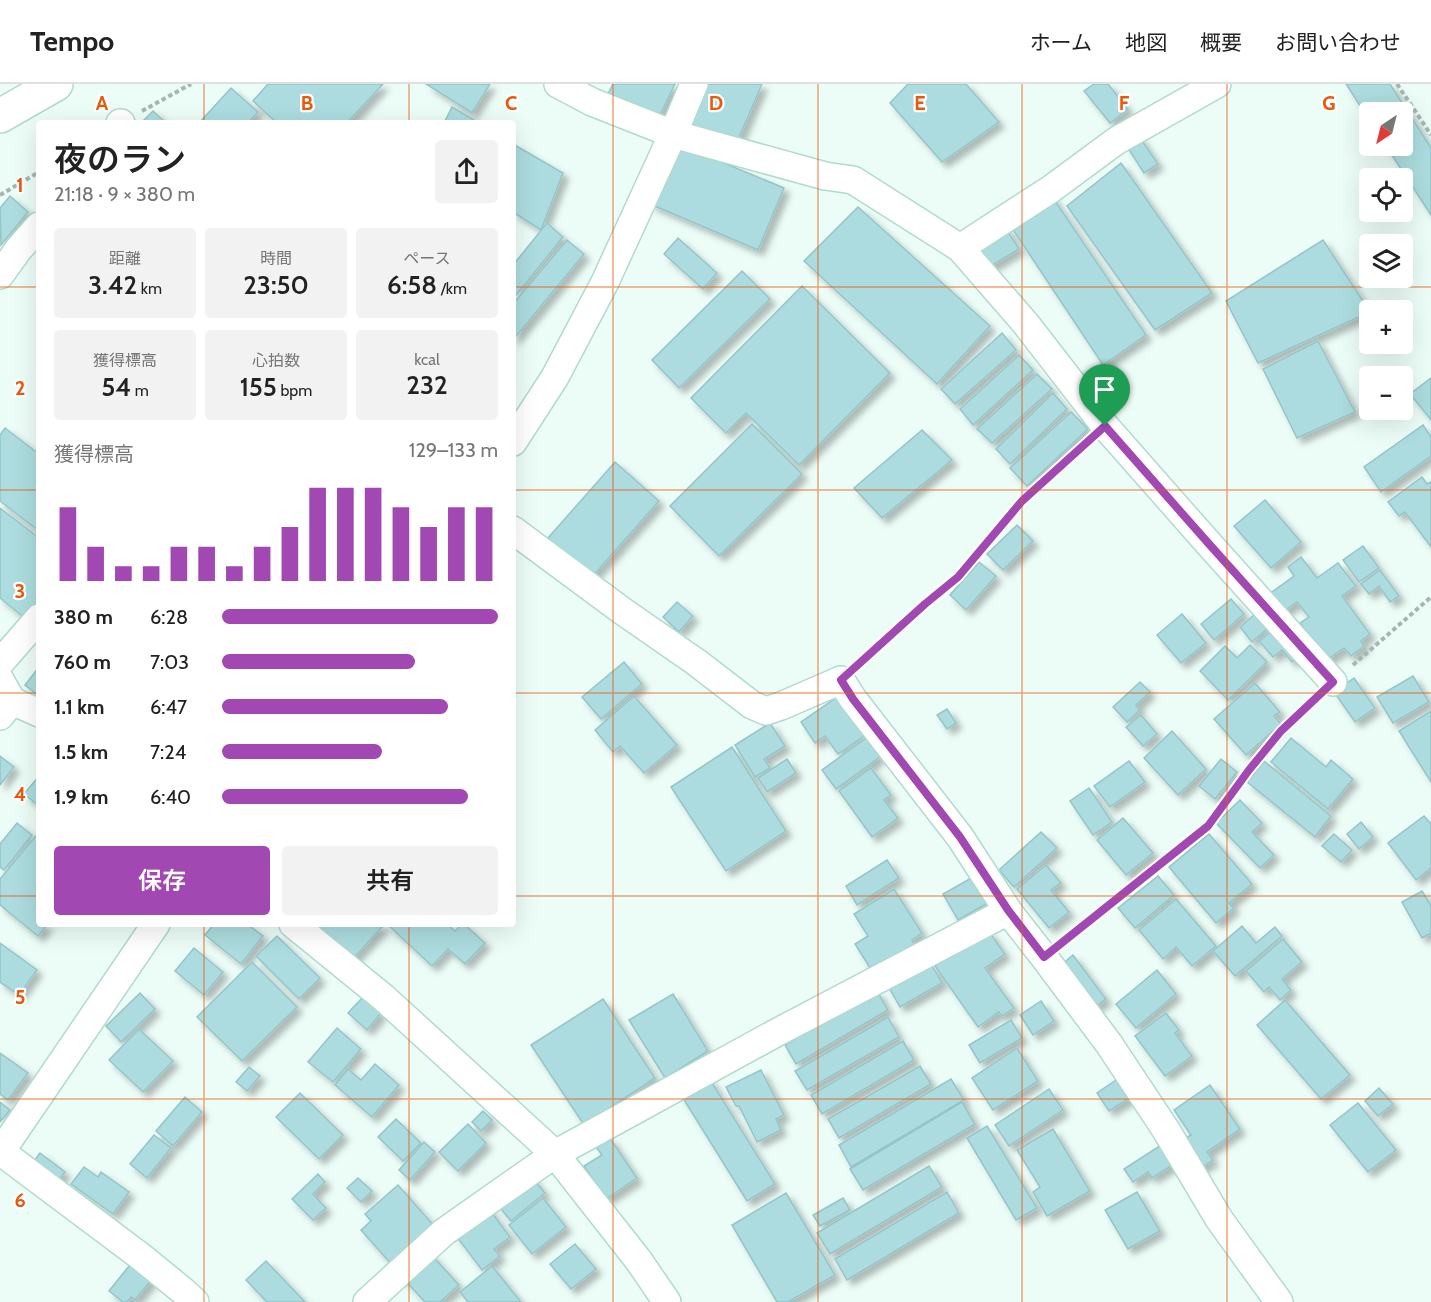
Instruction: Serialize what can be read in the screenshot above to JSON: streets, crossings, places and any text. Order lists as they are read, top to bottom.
{
  "north": "bottom left",
  "page": {
    "header": "Tempo",
    "nav": [
      "ホーム",
      "地図",
      "概要",
      "お問い合わせ"
    ],
    "map_buttons": ["+", "−"],
    "heading": ["夜のラン", "21:18 · 9 × 380 m"],
    "stats": [
      ["距離", "3.42 km"],
      ["時間", "23:50"],
      ["ペース", "6:58 /km"],
      ["獲得標高", "54 m"],
      ["心拍数", "155 bpm"],
      ["kcal", "232"]
    ],
    "chart": ["獲得標高", "129–133 m"],
    "list": [
      {
        "name": "380 m",
        "note": "6:28"
      },
      {
        "name": "760 m",
        "note": "7:03"
      },
      {
        "name": "1.1 km",
        "note": "6:47"
      },
      {
        "name": "1.5 km",
        "note": "7:24"
      },
      {
        "name": "1.9 km",
        "note": "6:40"
      }
    ],
    "buttons": ["保存", "共有"]
  },
  "grid": {
    "columns": [
      "A",
      "B",
      "C",
      "D",
      "E",
      "F",
      "G"
    ],
    "rows": [
      "1",
      "2",
      "3",
      "4",
      "5",
      "6"
    ]
  }
}
